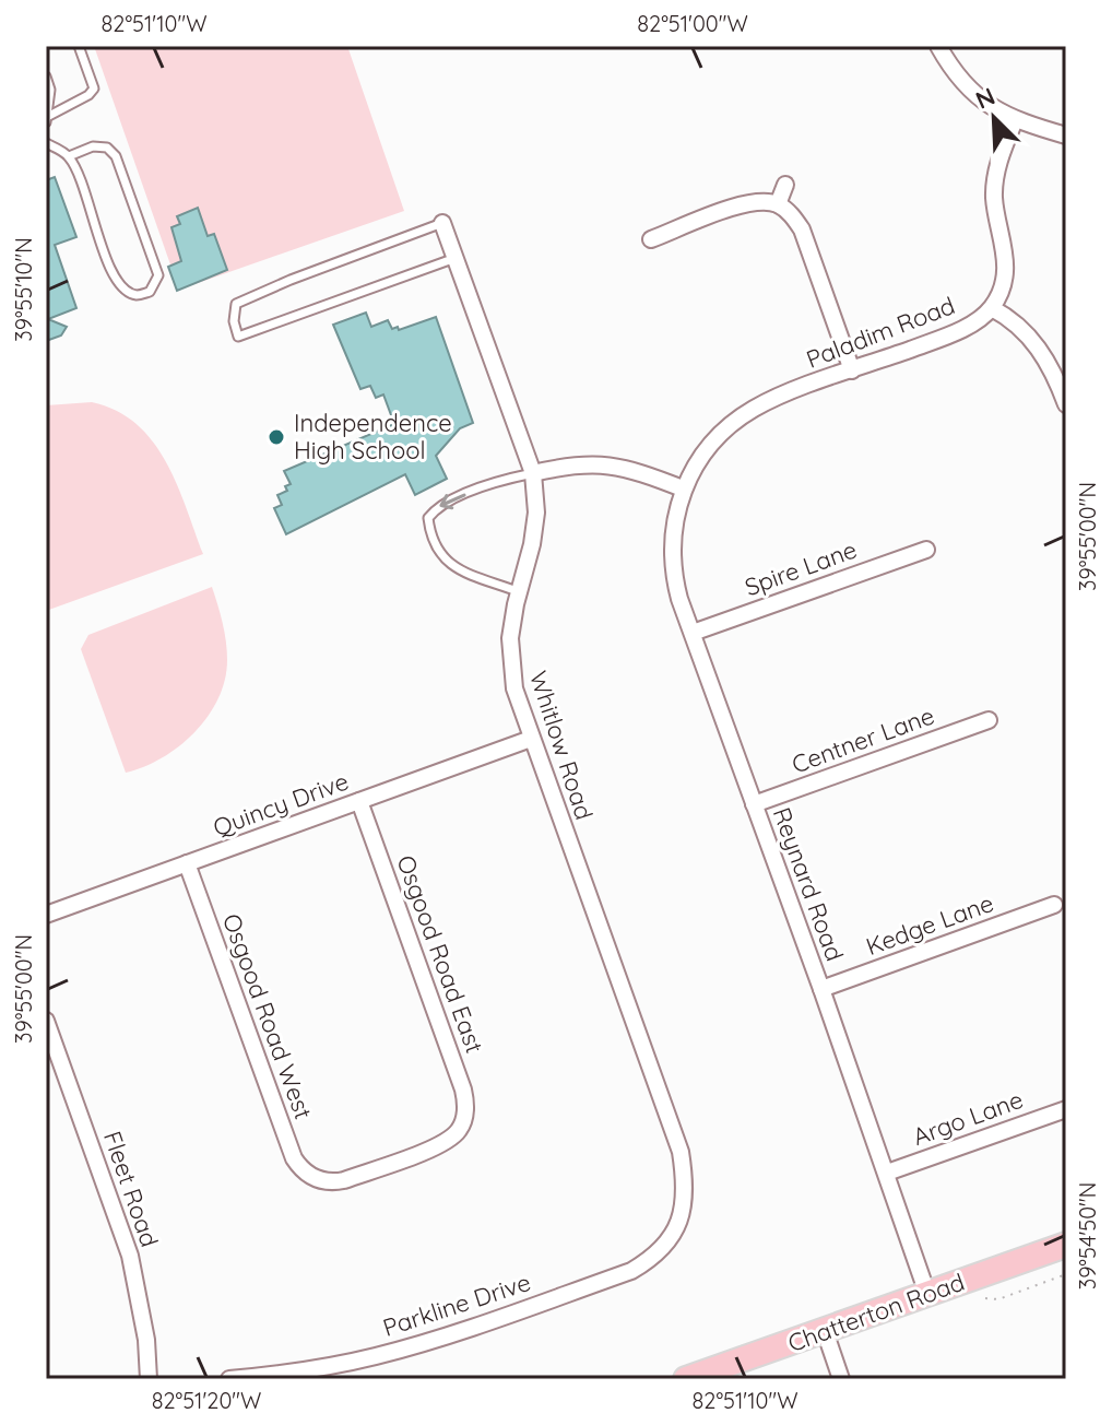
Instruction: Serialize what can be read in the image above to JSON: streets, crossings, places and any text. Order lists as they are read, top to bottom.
{
  "streets": {
    "main road": ["Chatterton Road"],
    "street": [
      "Paladim Road",
      "Spire Lane",
      "Centner Lane",
      "Whitlow Road",
      "Quincy Drive",
      "Reynard Road",
      "Kedge Lane",
      "Osgood Road East",
      "Osgood Road West",
      "Argo Lane",
      "Fleet Road",
      "Parkline Drive"
    ]
  },
  "crossings": [
    ["Paladim Road", "Reynard Road"],
    ["Spire Lane", "Reynard Road"],
    ["Centner Lane", "Reynard Road"],
    ["Whitlow Road", "Quincy Drive"],
    ["Whitlow Road", "Parkline Drive"],
    ["Quincy Drive", "Osgood Road East"],
    ["Quincy Drive", "Osgood Road West"],
    ["Reynard Road", "Kedge Lane"],
    ["Reynard Road", "Argo Lane"],
    ["Reynard Road", "Chatterton Road"],
    ["Osgood Road East", "Osgood Road West"]
  ],
  "places": ["Independence High School"],
  "north": "top left",
  "coordinates": [
    "82°51'10\"W",
    "82°51'00\"W",
    "39°55'10\"N",
    "39°55'00\"N",
    "39°54'50\"N",
    "82°51'20\"W"
  ]
}
